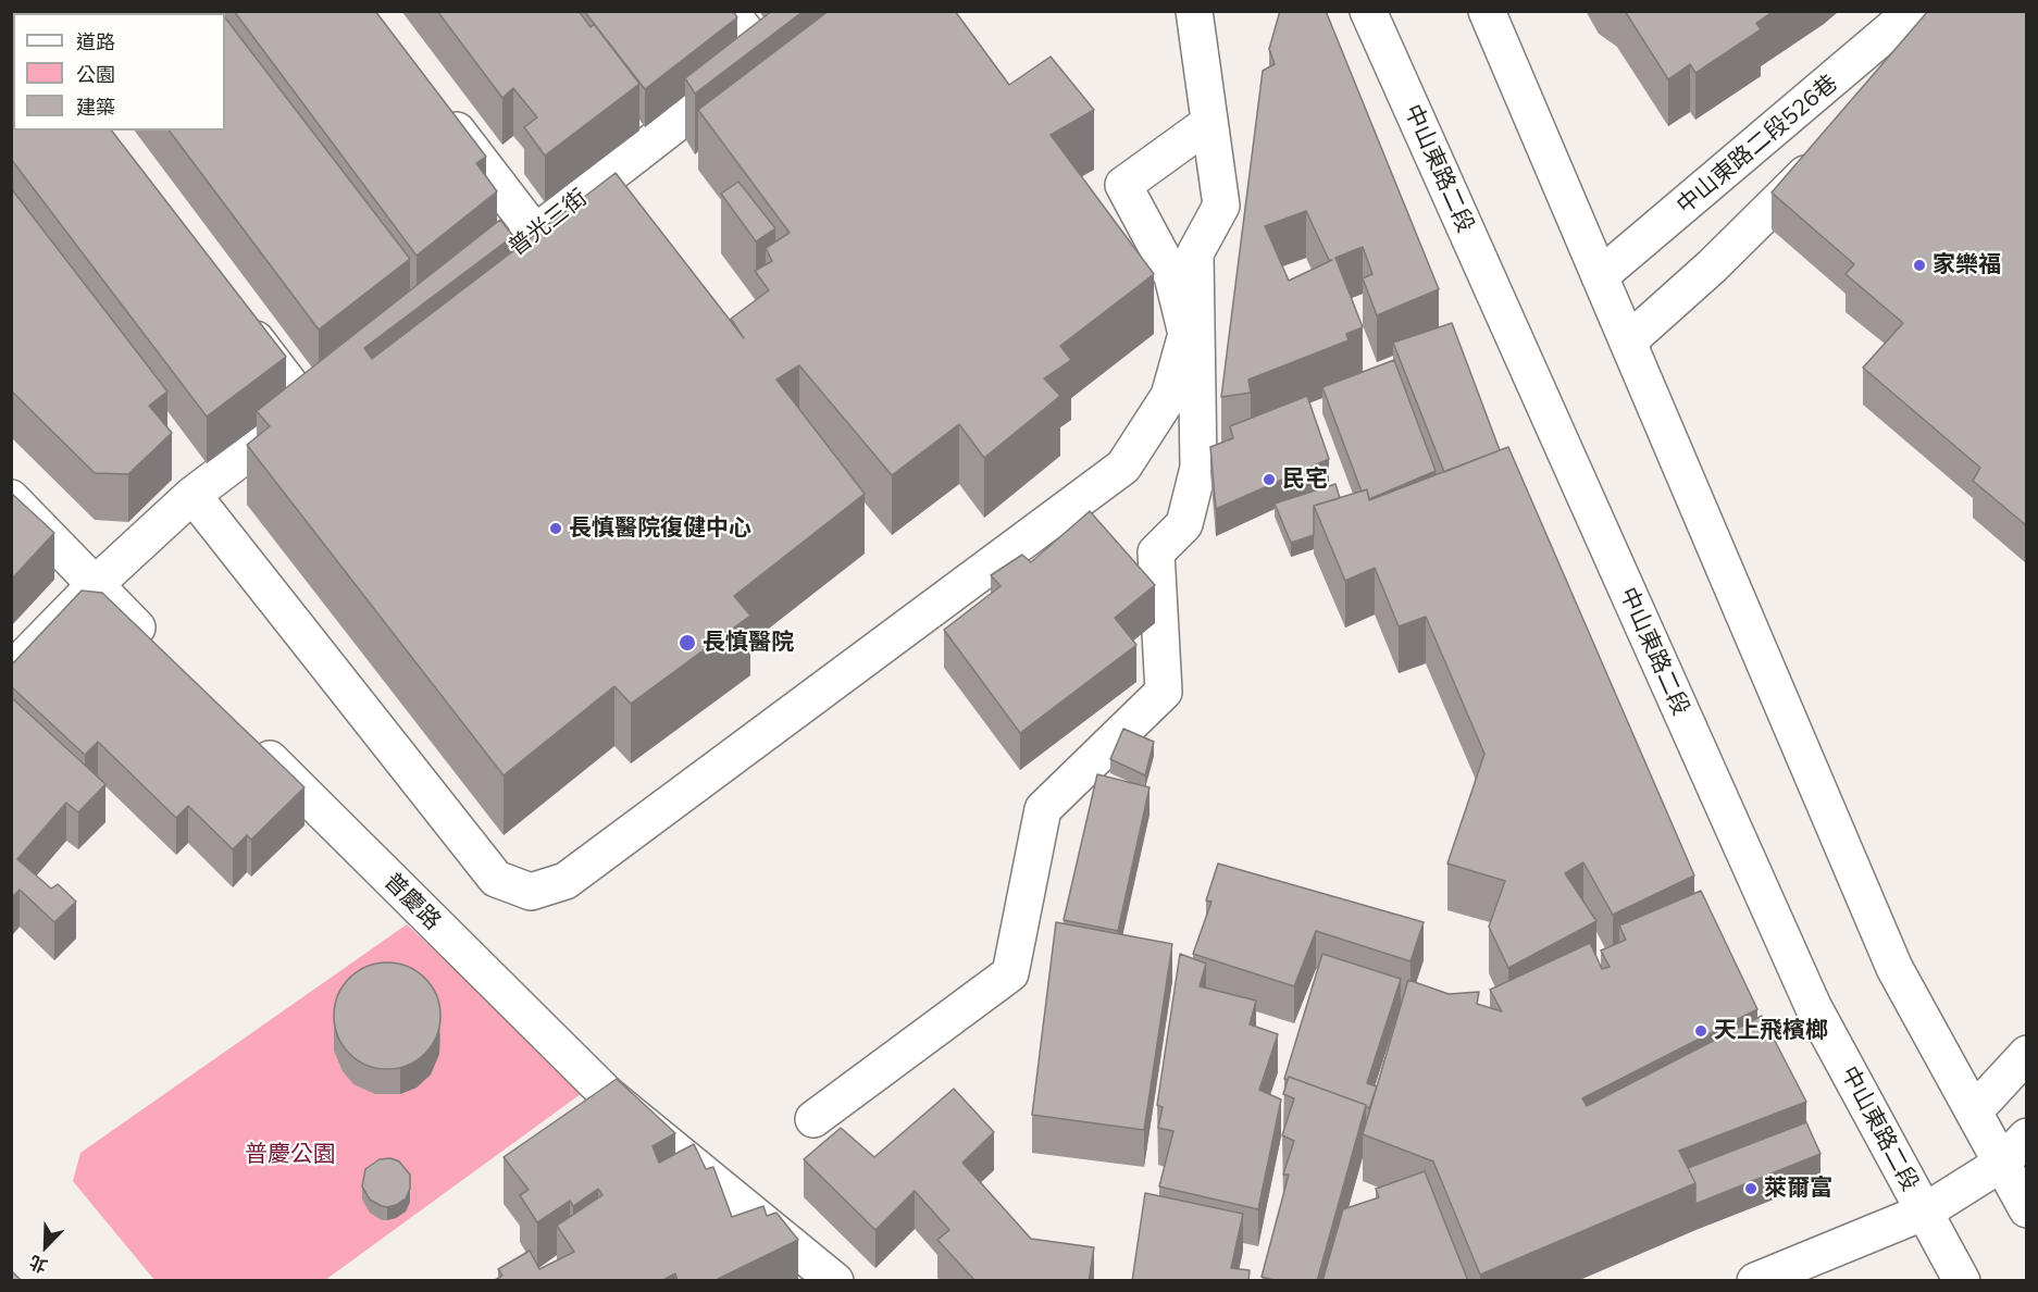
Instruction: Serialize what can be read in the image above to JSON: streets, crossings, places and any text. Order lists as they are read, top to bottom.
{
  "streets": {
    "main road": [
      "中山東路二段526巷",
      "中山東路二段",
      "普光三街",
      "普慶路"
    ]
  },
  "parks": ["普慶公園"],
  "places": [
    "家樂福",
    "民宅",
    "長慎醫院復健中心",
    "長慎醫院",
    "天上飛檳榔",
    "萊爾富"
  ],
  "legend": ["道路", "公園", "建築"],
  "north": "bottom left"
}
